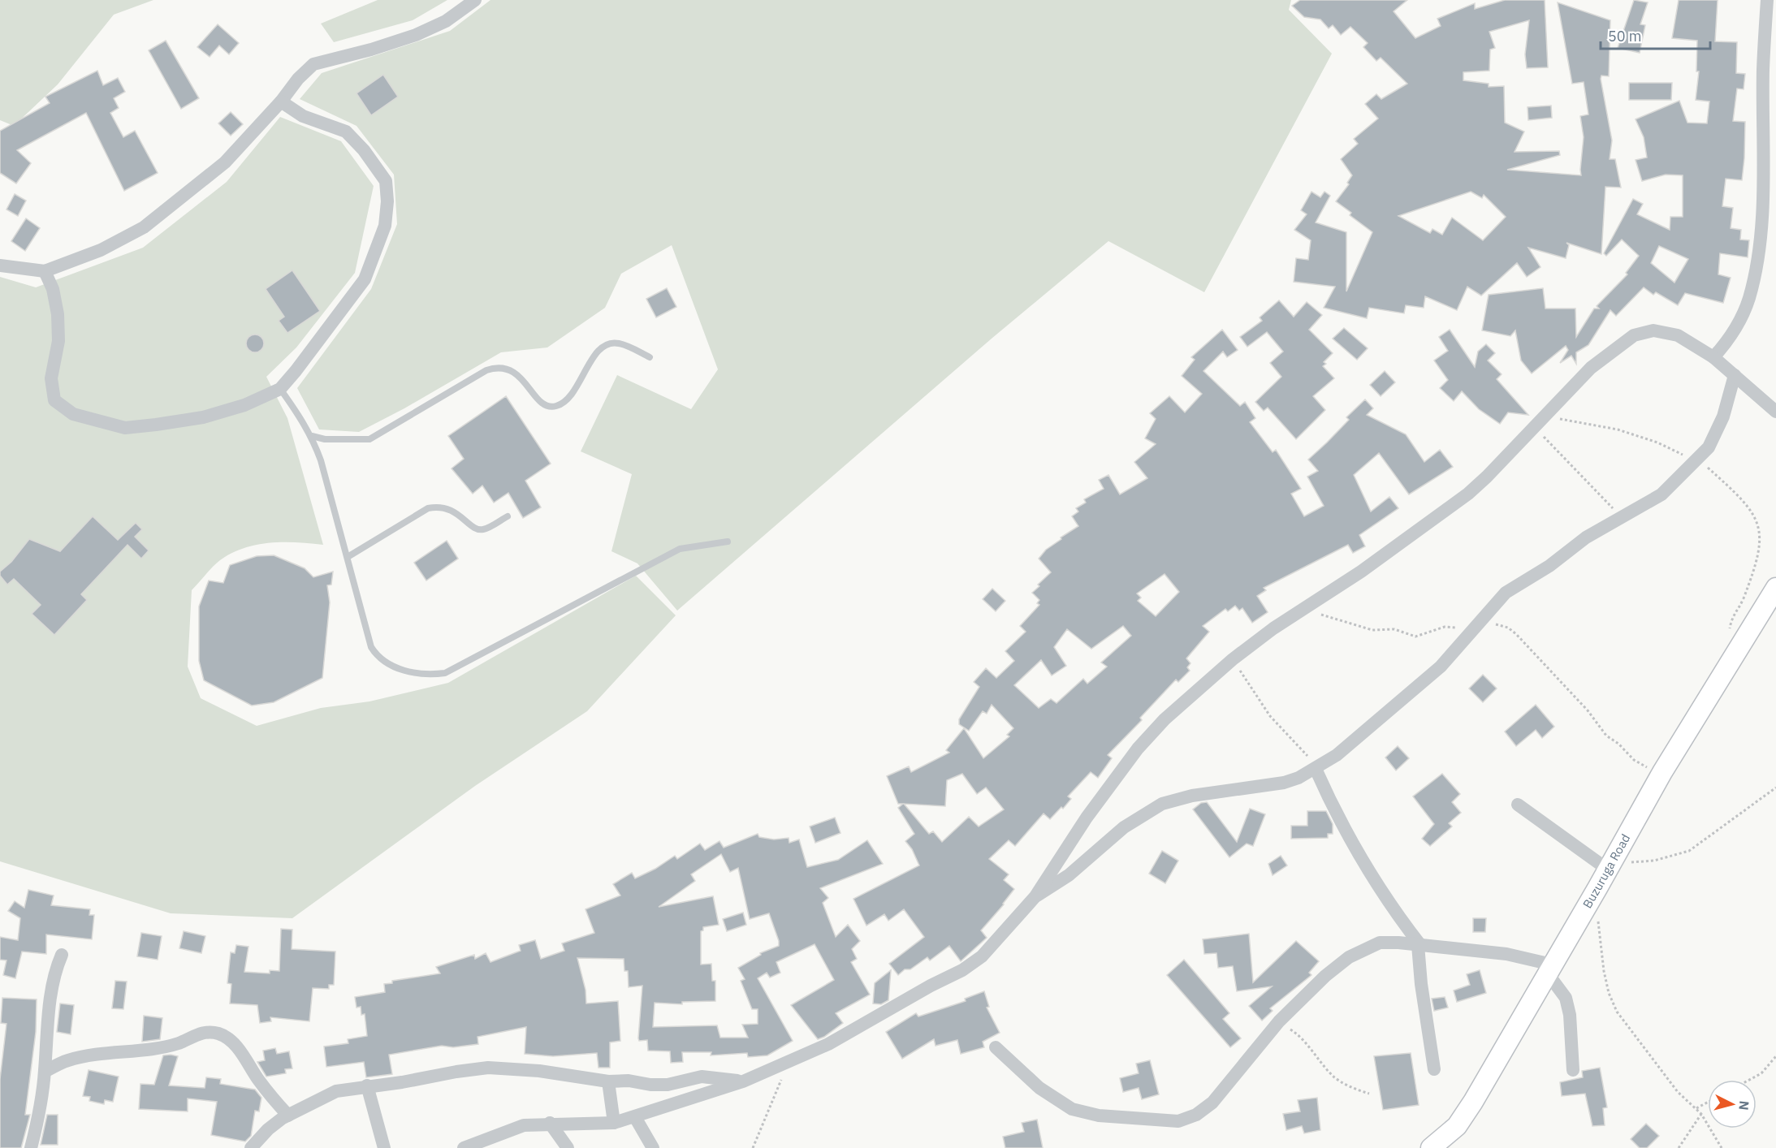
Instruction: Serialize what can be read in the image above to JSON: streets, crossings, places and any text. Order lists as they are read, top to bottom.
{
  "streets": {
    "main road": ["Buzuruga Road"]
  },
  "scale_bar": "50 m",
  "north": "right"
}
